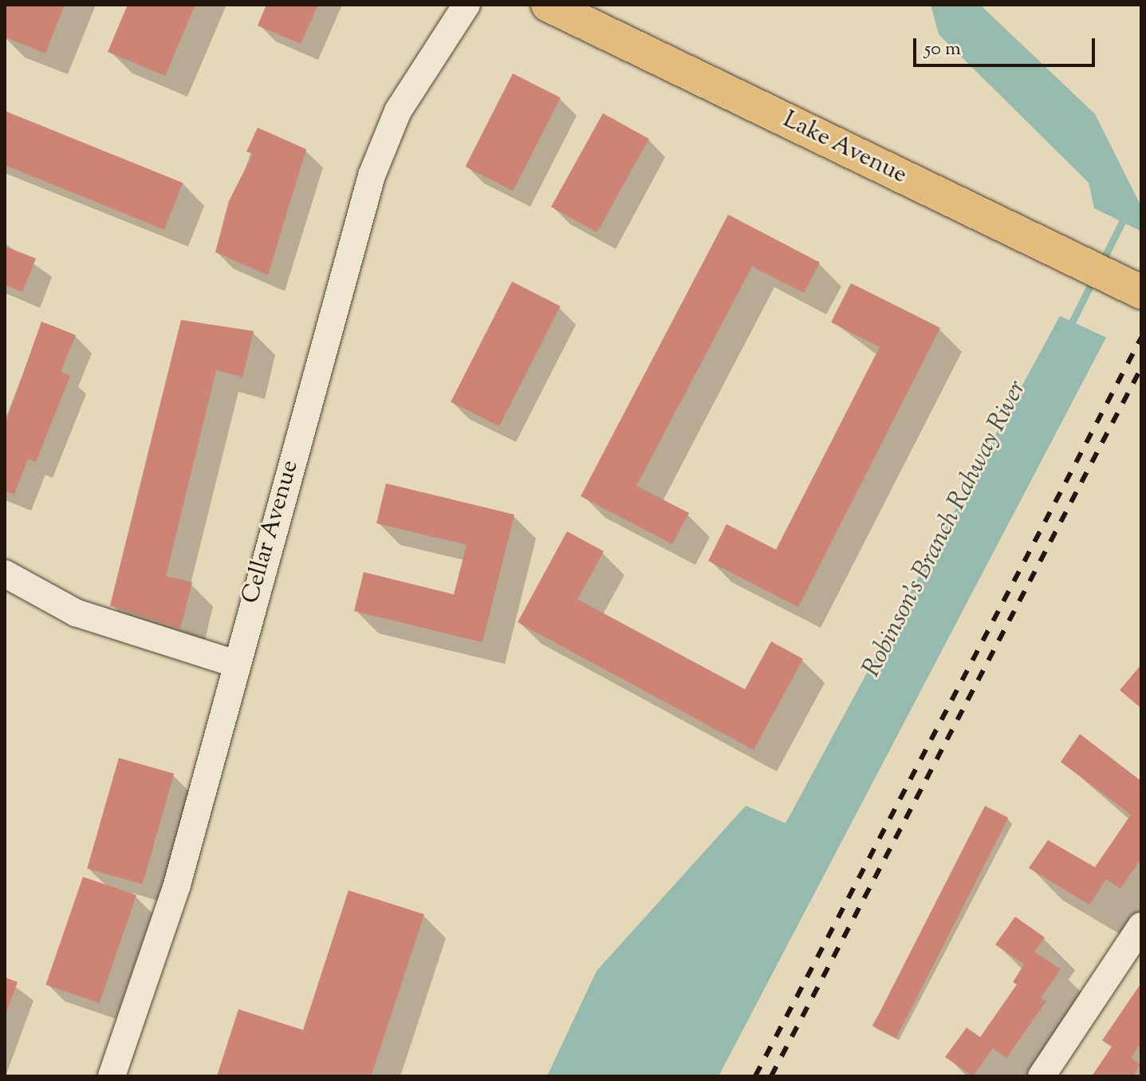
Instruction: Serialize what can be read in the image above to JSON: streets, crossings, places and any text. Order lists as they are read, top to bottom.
{
  "streets": {
    "main road": ["Lake Avenue"],
    "street": ["Cellar Avenue"]
  },
  "water": ["Robinson's Branch Rahway River"],
  "scale_bar": "50 m"
}
